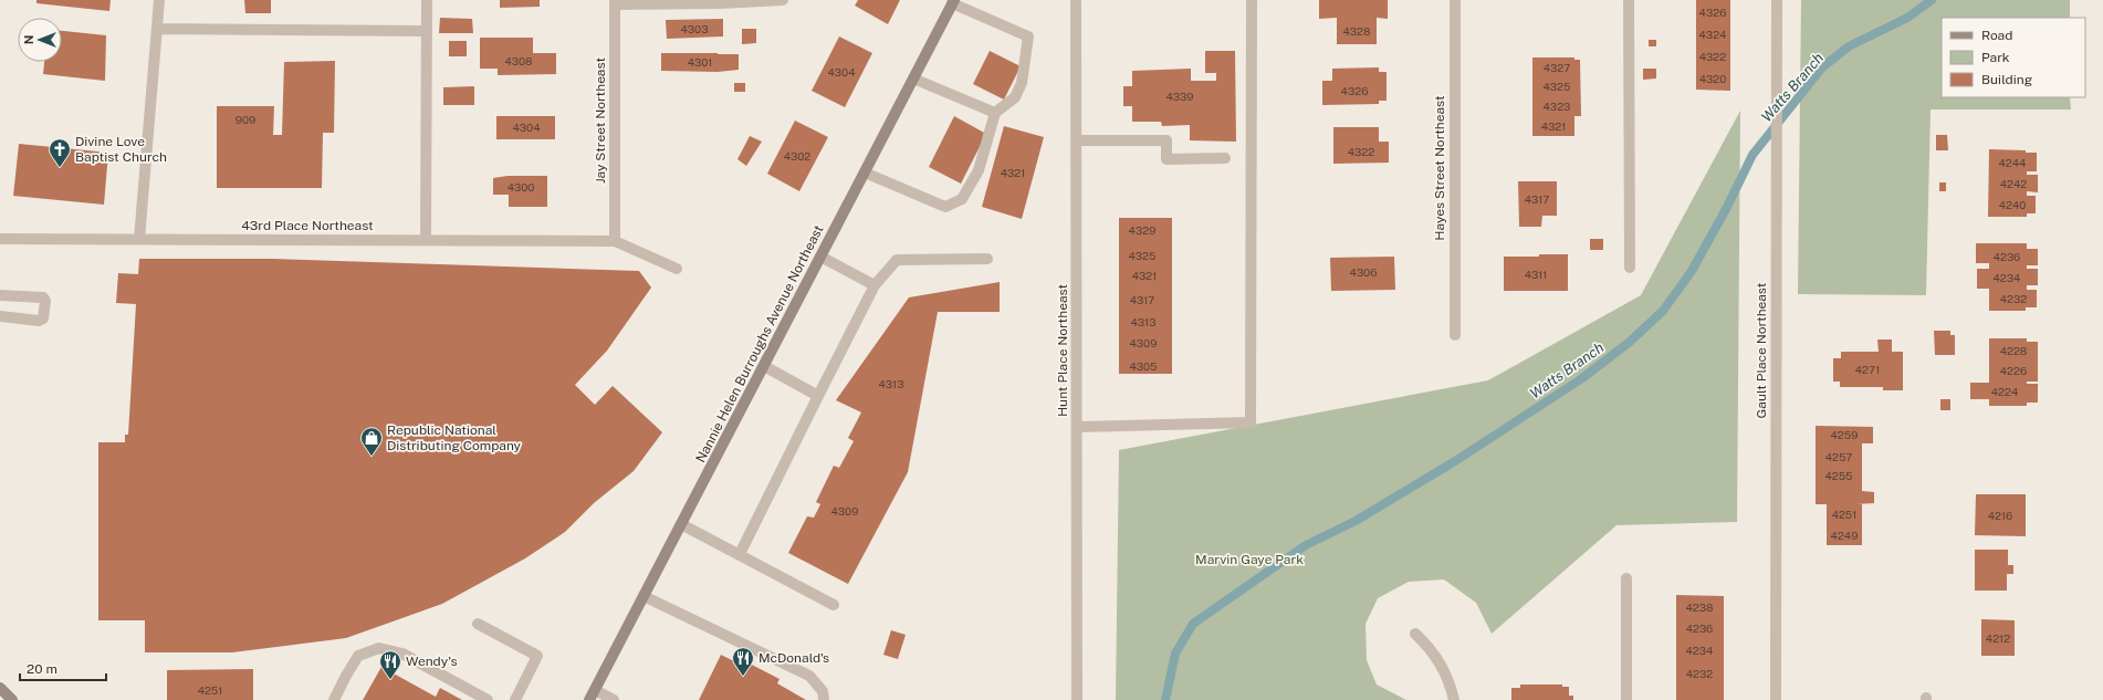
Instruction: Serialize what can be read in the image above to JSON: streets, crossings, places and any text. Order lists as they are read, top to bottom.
{
  "streets": {
    "main road": ["Nannie Helen Burroughs Avenue Northeast"],
    "street": [
      "Jay Street Northeast",
      "Hayes Street Northeast",
      "43rd Place Northeast",
      "Hunt Place Northeast",
      "Gault Place Northeast"
    ]
  },
  "crossings": [
    ["Jay Street Northeast", "43rd Place Northeast"]
  ],
  "water": ["Watts Branch"],
  "parks": ["Marvin Gaye Park"],
  "places": {
    "church": ["Divine Love Baptist Church"],
    "shop": ["Republic National Distributing Company"],
    "restaurant": ["McDonald's", "Wendy's"]
  },
  "house_numbers": [
    "4326",
    "4303",
    "4328",
    "4324",
    "4322",
    "4308",
    "4301",
    "4327",
    "4304",
    "4320",
    "4325",
    "4326",
    "4339",
    "4323",
    "909",
    "4321",
    "4304",
    "4322",
    "4302",
    "4244",
    "4321",
    "4242",
    "4300",
    "4317",
    "4240",
    "4329",
    "4325",
    "4236",
    "4306",
    "4311",
    "4321",
    "4234",
    "4232",
    "4317",
    "4313",
    "4309",
    "4228",
    "4305",
    "4271",
    "4226",
    "4313",
    "4224",
    "4259",
    "4257",
    "4255",
    "4309",
    "4251",
    "4216",
    "4249",
    "4238",
    "4236",
    "4212",
    "4234",
    "4232",
    "4251"
  ],
  "legend": ["Road", "Park", "Building"],
  "scale_bar": "20 m",
  "north": "left"
}
